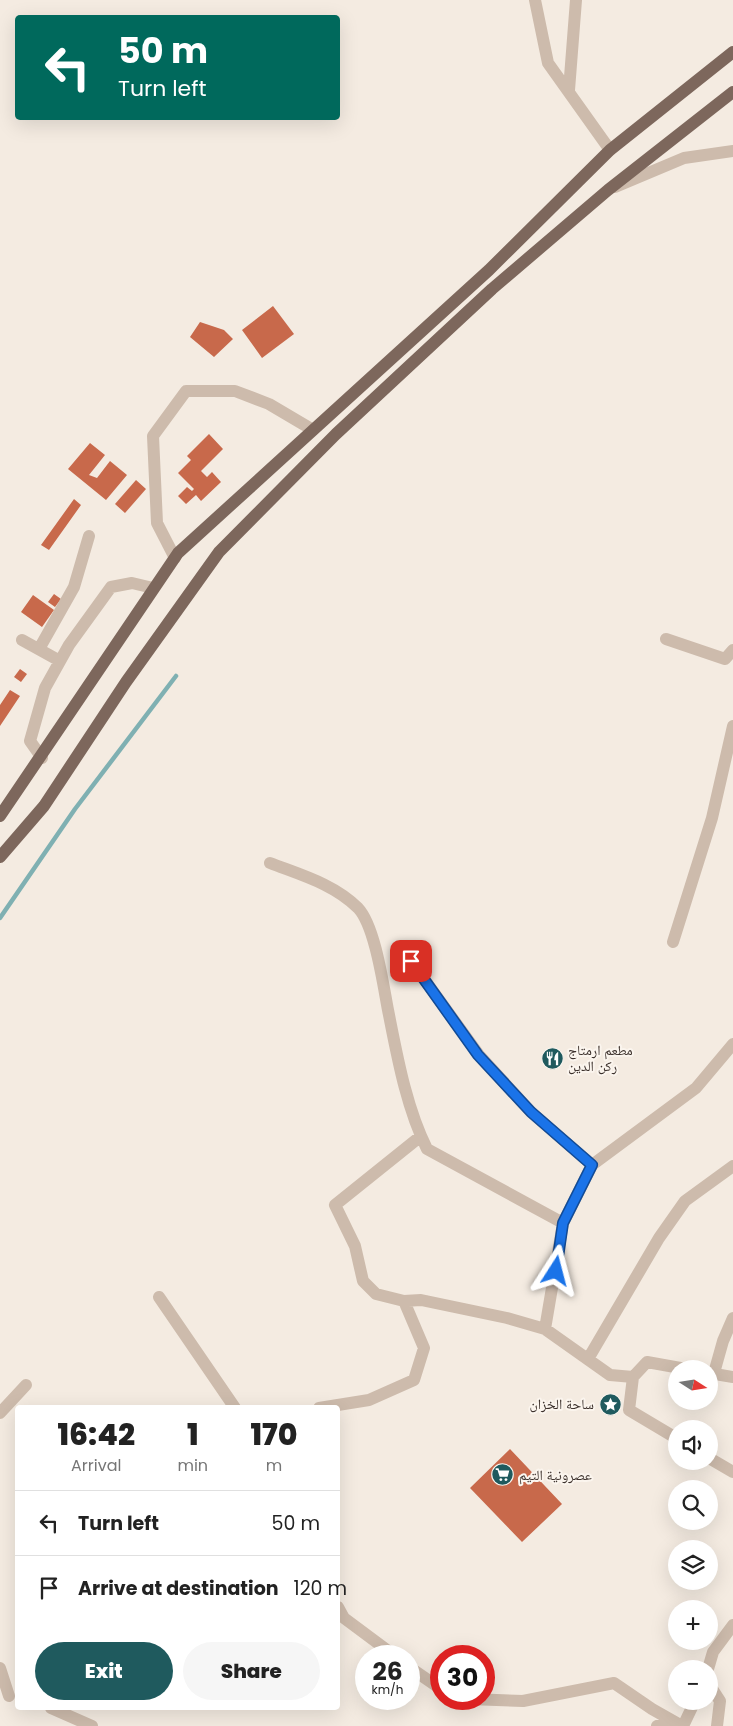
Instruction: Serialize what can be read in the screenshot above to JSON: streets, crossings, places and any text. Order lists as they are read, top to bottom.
{
  "places": {
    "restaurant": ["مطعم ارمتاج ركن الدين"],
    "place": ["ساحة الخزان"],
    "supermarket": ["عصرونية التيم"]
  },
  "north": "right",
  "page": {
    "turn": ["50 m", "Turn left"],
    "map_buttons": ["+", "−"],
    "eta": [
      "16:42",
      "Arrival",
      "1",
      "min",
      "170",
      "m"
    ],
    "list": [
      {
        "name": "Turn left",
        "value": "50 m"
      },
      {
        "name": "Arrive at destination",
        "value": "120 m"
      }
    ],
    "buttons": ["Exit", "Share"],
    "speed": "26 km/h",
    "limit": "30"
  }
}
